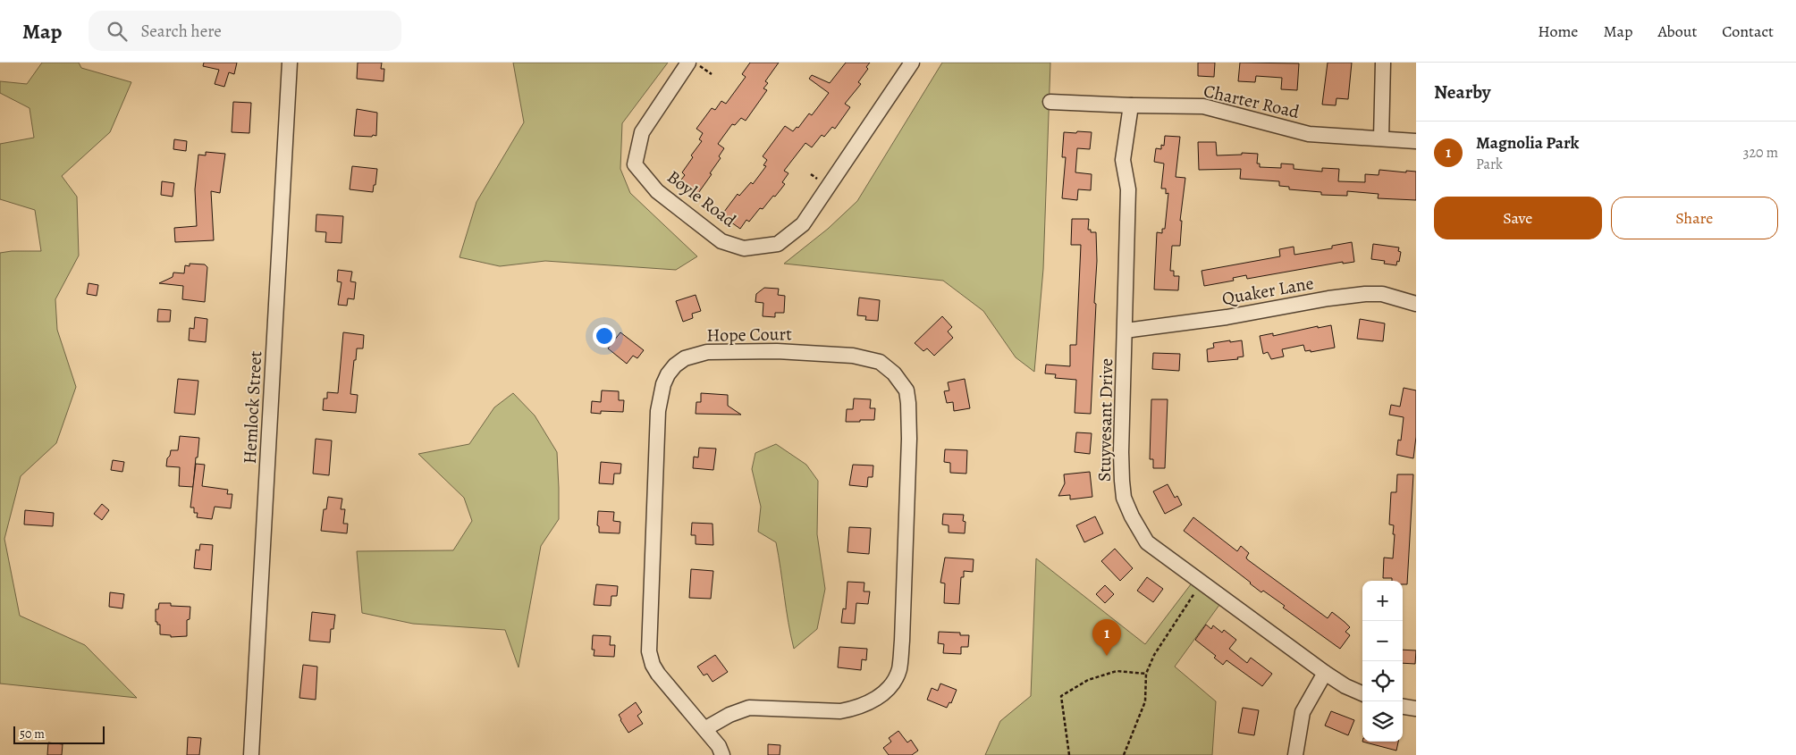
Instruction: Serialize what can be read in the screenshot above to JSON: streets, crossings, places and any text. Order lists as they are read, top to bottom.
{
  "streets": {
    "street": [
      "Charter Road",
      "Boyle Road",
      "Quaker Lane",
      "Hope Court",
      "Hemlock Street",
      "Stuyvesant Drive"
    ]
  },
  "crossings": [
    ["Charter Road", "Stuyvesant Drive"],
    ["Quaker Lane", "Stuyvesant Drive"]
  ],
  "scale_bar": "50 m",
  "page": {
    "header": "Map",
    "search": "Search here",
    "nav": [
      "Home",
      "Map",
      "About",
      "Contact"
    ],
    "heading": "Nearby",
    "list": [
      {
        "mark": "1",
        "name": "Magnolia Park",
        "note": "Park",
        "value": "320 m"
      }
    ],
    "buttons": ["Save", "Share"],
    "map_buttons": ["+", "−"],
    "pins": "1",
    "scale": "50 m"
  }
}
